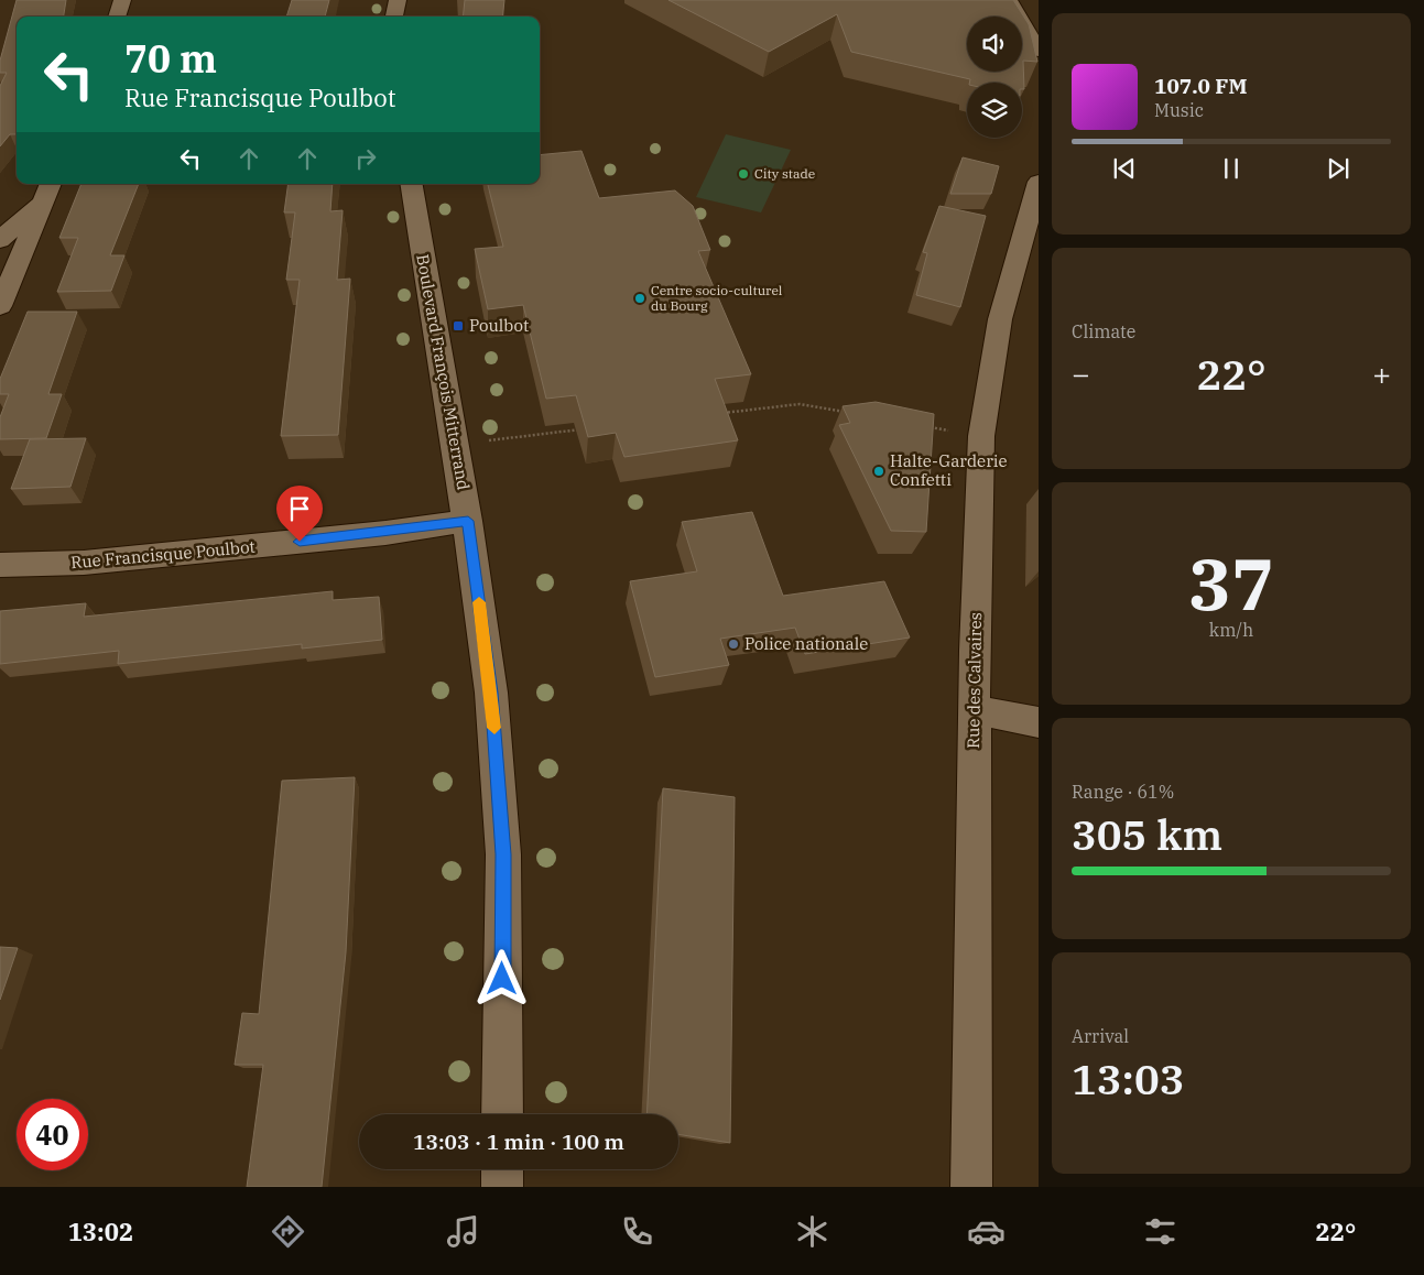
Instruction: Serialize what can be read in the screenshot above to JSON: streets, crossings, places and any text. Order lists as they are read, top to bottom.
{
  "streets": {
    "street": ["Boulevard François Mitterrand", "Rue Francisque Poulbot", "Rue des Calvaires"]
  },
  "crossings": [
    ["Boulevard François Mitterrand", "Rue Francisque Poulbot"]
  ],
  "places": {
    "other": [
      "City stade",
      "Centre socio-culturel du Bourg",
      "Halte-Garderie Confetti",
      "Police nationale"
    ],
    "transit": ["Poulbot"]
  },
  "page": {
    "turn": ["70 m", "Rue Francisque Poulbot"],
    "song": ["107.0 FM", "Music"],
    "tile": [
      "Climate",
      ["37", "km/h"],
      ["Range · 61%", "305 km"],
      ["Arrival", "13:03"]
    ],
    "heat": ["−", "22°", "+"],
    "limit": "40",
    "trip": "13:03 · 1 min · 100 m",
    "tabs": ["13:02", "22°"]
  }
}
